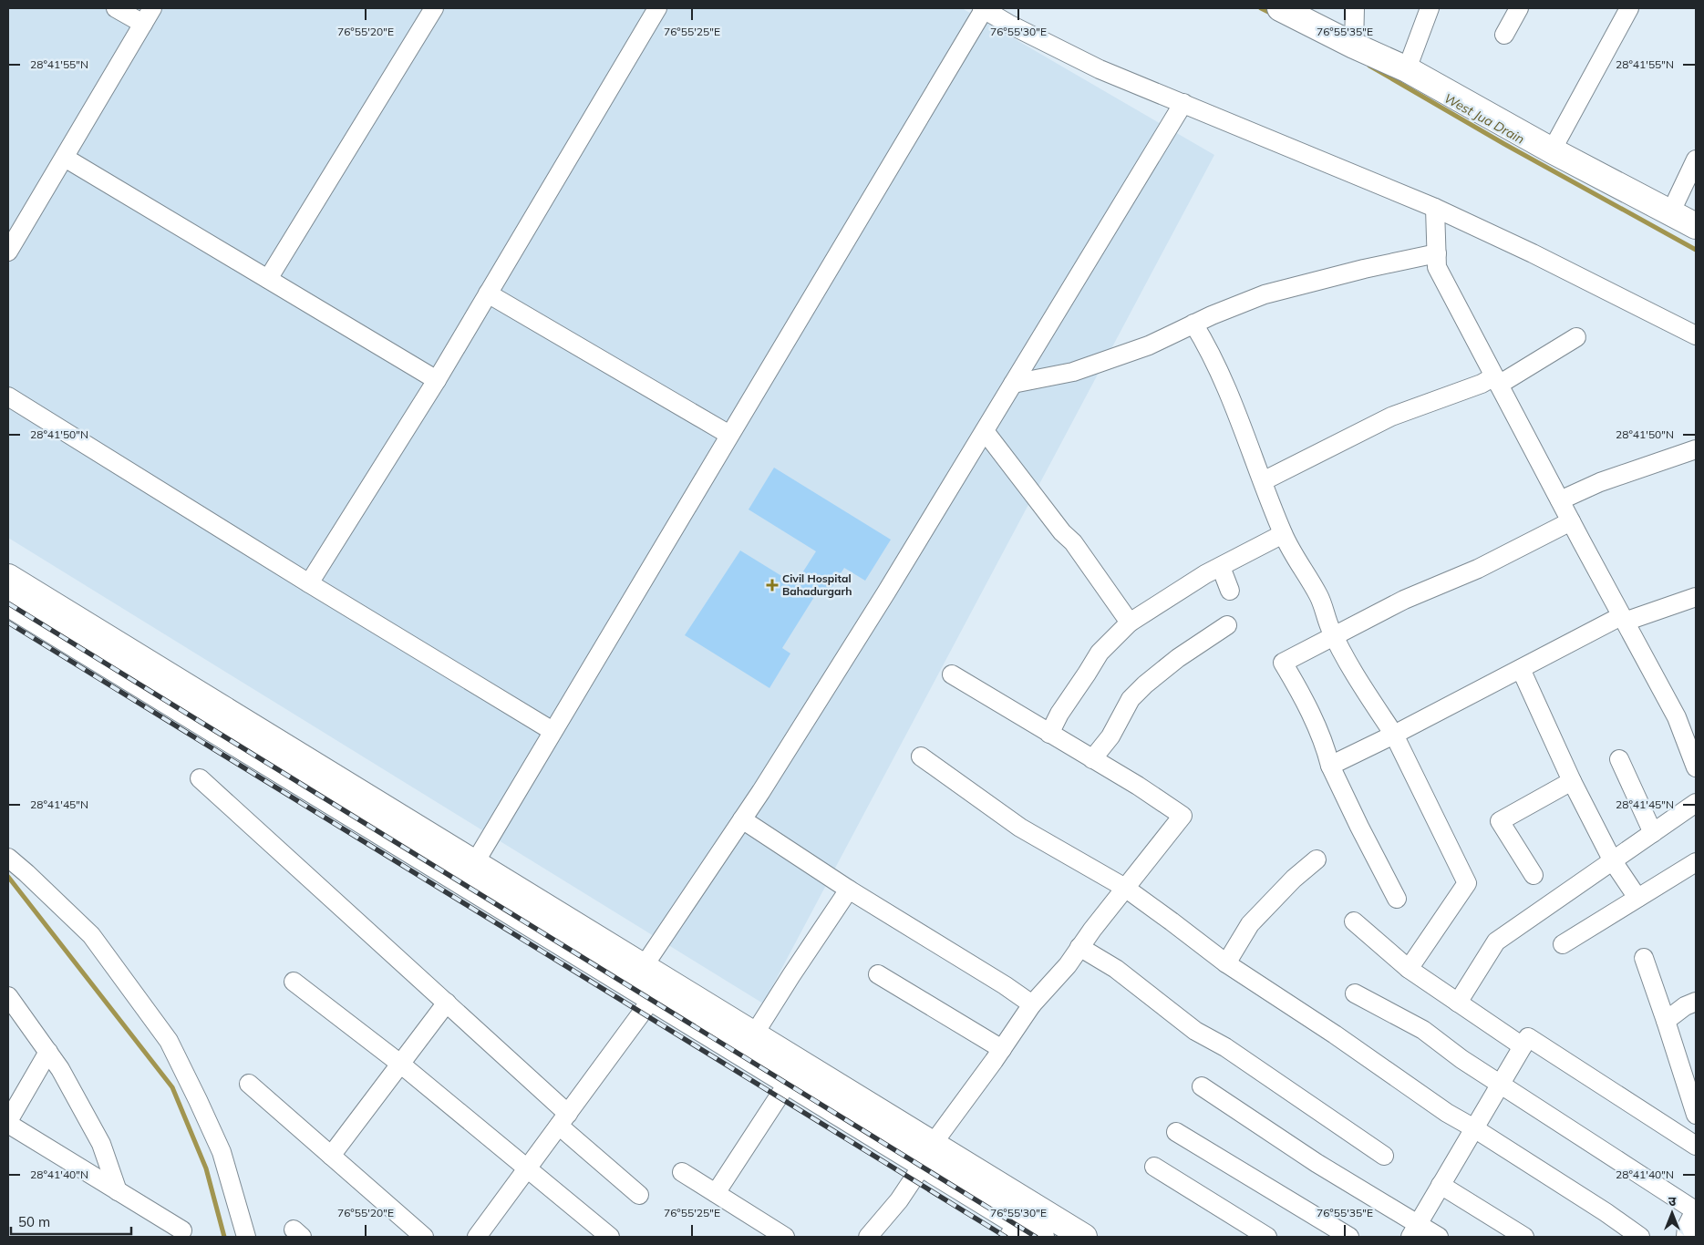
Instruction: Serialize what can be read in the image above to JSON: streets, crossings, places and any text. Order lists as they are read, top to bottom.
{
  "water": ["West Jua Drain"],
  "places": {
    "health": ["Civil Hospital Bahadurgarh"]
  },
  "scale_bar": "50 m",
  "north": "top",
  "coordinates": [
    "76°55'20\"E",
    "76°55'25\"E",
    "76°55'30\"E",
    "76°55'35\"E",
    "28°41'55\"N",
    "28°41'50\"N",
    "28°41'45\"N",
    "28°41'40\"N"
  ]
}
